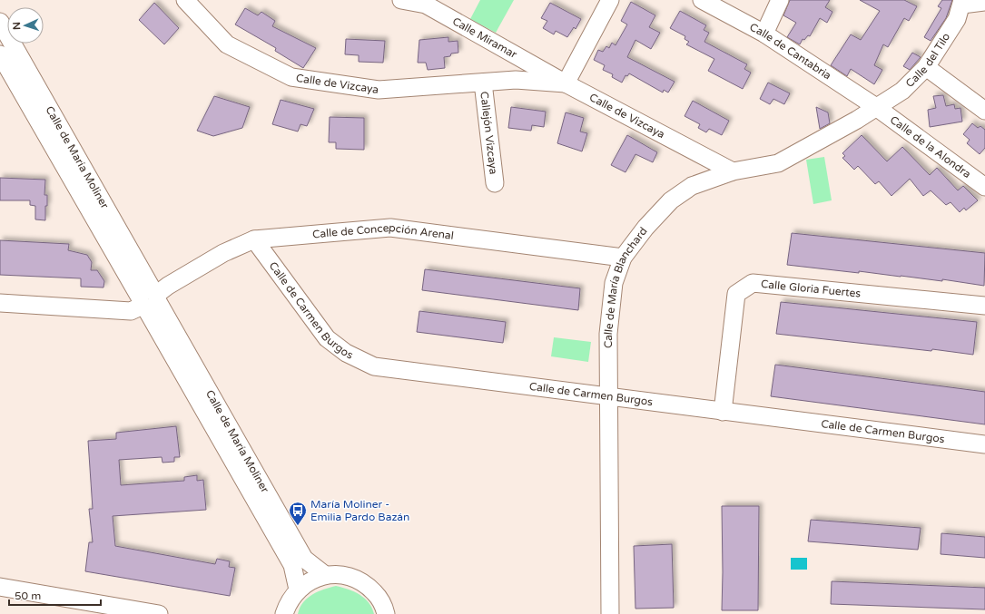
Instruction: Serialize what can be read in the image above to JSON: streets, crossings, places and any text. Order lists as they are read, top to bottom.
{
  "streets": {
    "street": [
      "Calle Miramar",
      "Calle de Cantabria",
      "Calle del Tilo",
      "Calle de Vizcaya",
      "Callejón Vizcaya",
      "Calle de la Alondra",
      "Calle de María Moliner",
      "Calle de Concepción Arenal",
      "Calle Gloria Fuertes",
      "Calle de María Blanchard",
      "Calle de Carmen Burgos"
    ]
  },
  "crossings": [
    ["Calle Miramar", "Calle de Vizcaya"],
    ["Calle de Cantabria", "Calle del Tilo"],
    ["Calle de Cantabria", "Calle de la Alondra"],
    ["Calle de Cantabria", "Calle de María Blanchard"],
    ["Calle del Tilo", "Calle de la Alondra"],
    ["Calle del Tilo", "Calle de María Blanchard"],
    ["Calle de Vizcaya", "Callejón Vizcaya"],
    ["Calle de Vizcaya", "Calle de María Blanchard"],
    ["Calle de la Alondra", "Calle de María Blanchard"],
    ["Calle de María Moliner", "Calle de Concepción Arenal"],
    ["Calle de Concepción Arenal", "Calle de María Blanchard"],
    ["Calle de Concepción Arenal", "Calle de Carmen Burgos"],
    ["Calle Gloria Fuertes", "Calle de Carmen Burgos"],
    ["Calle de María Blanchard", "Calle de Carmen Burgos"]
  ],
  "places": {
    "bus stop": ["María Moliner - Emilia Pardo Bazán"]
  },
  "scale_bar": "50 m",
  "north": "left"
}
